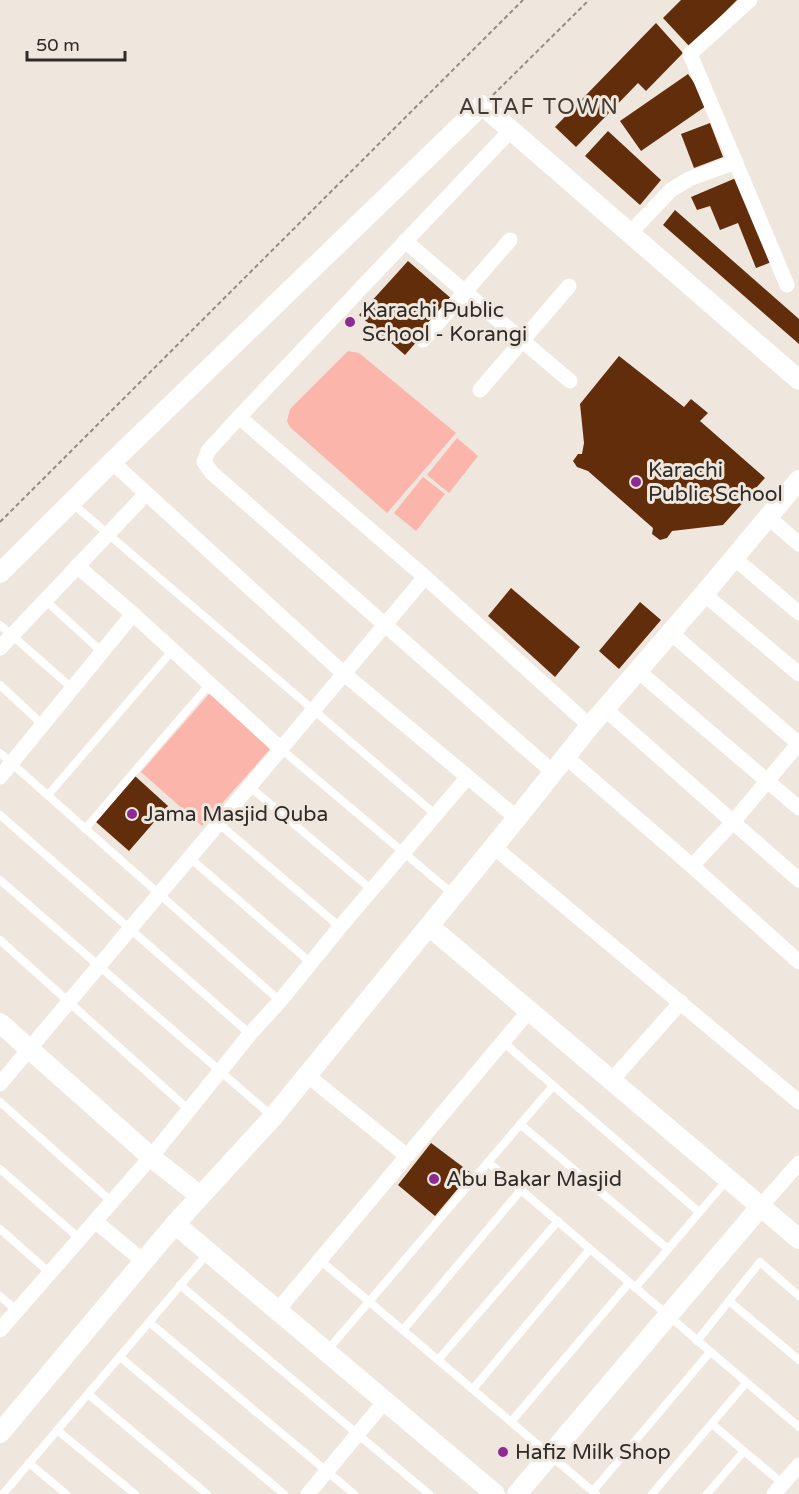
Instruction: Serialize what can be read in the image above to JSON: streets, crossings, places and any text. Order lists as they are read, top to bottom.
{
  "districts": ["ALTAF TOWN"],
  "places": [
    "Karachi Public School - Korangi",
    "Karachi Public School",
    "Jama Masjid Quba",
    "Abu Bakar Masjid",
    "Hafiz Milk Shop"
  ],
  "scale_bar": "50 m"
}
